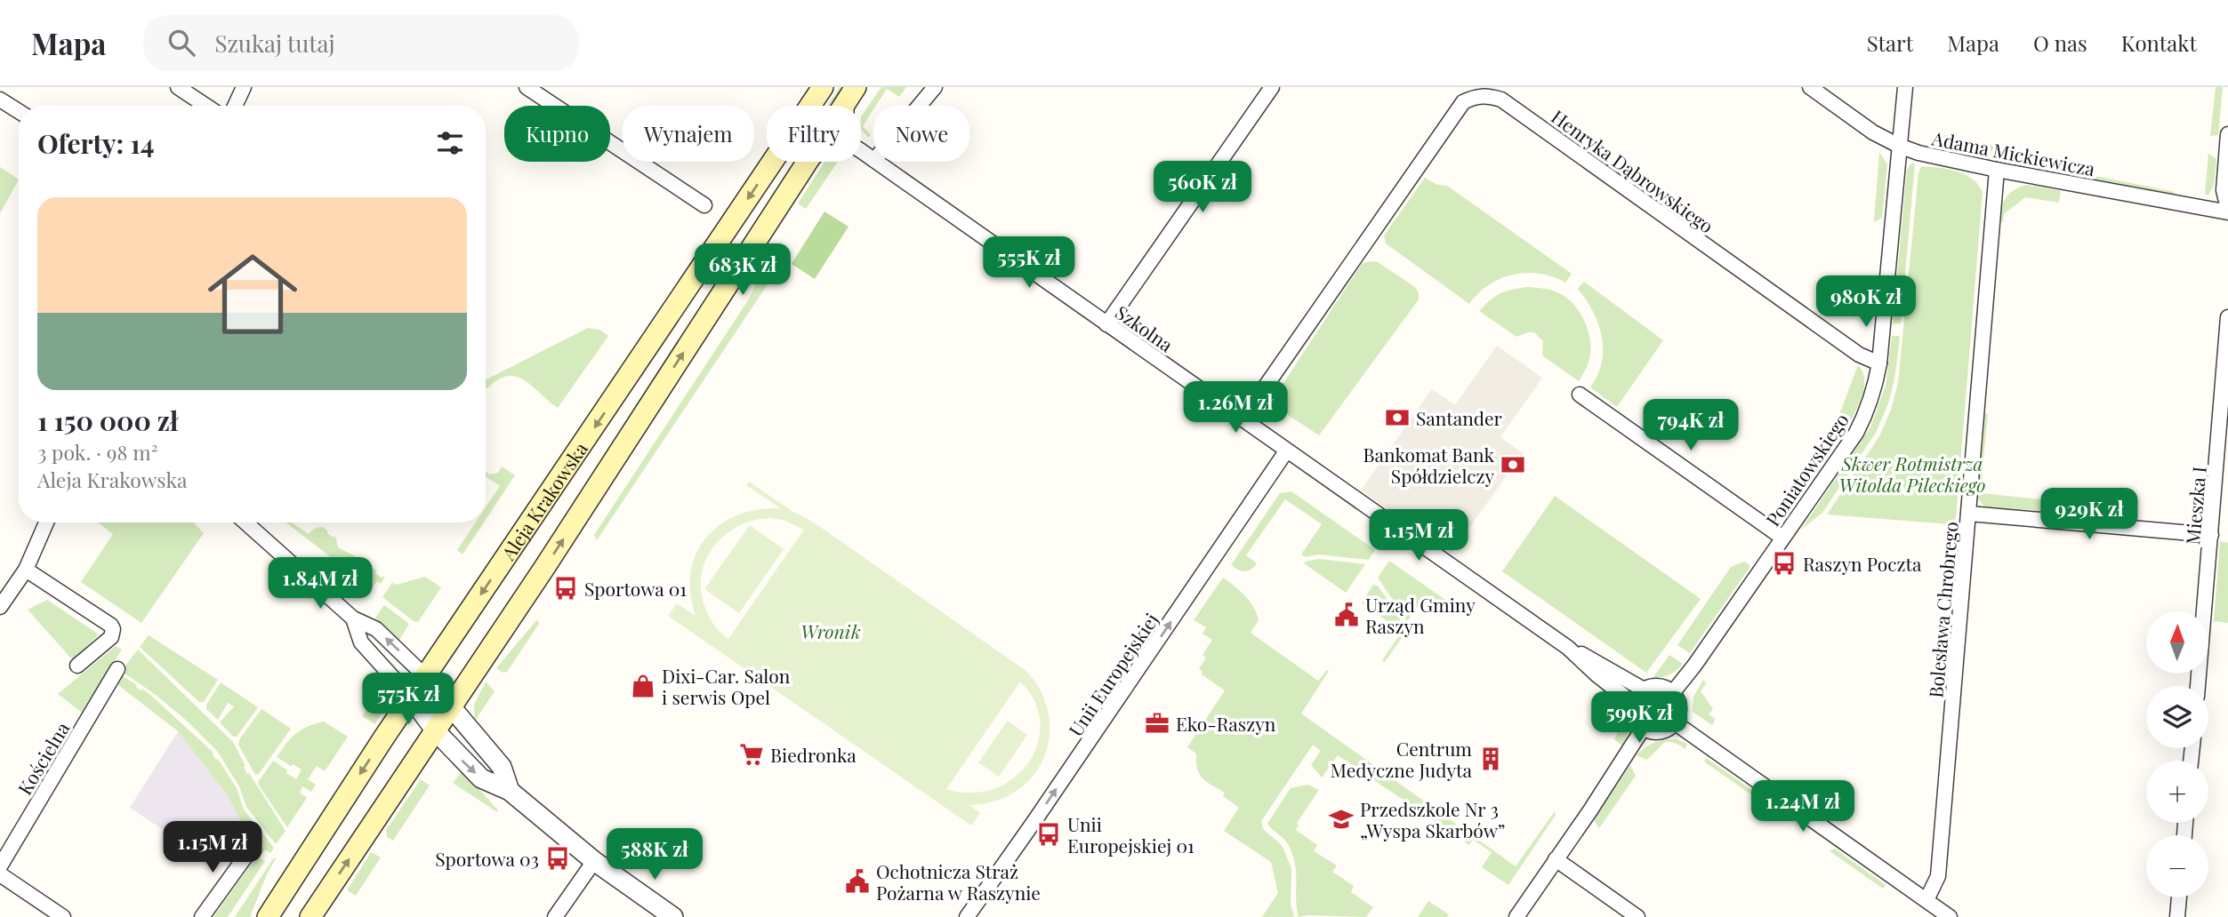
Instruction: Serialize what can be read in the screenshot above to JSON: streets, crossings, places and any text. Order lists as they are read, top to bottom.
{
  "streets": {
    "main road": ["Aleja Krakowska"],
    "street": [
      "Adama Mickiewicza",
      "Henryka Dąbrowskiego",
      "Szkolna",
      "Poniatowskiego",
      "Mieszka I",
      "Bolesława Chrobrego",
      "Unii Europejskiej",
      "Kościelna"
    ]
  },
  "crossings": [
    ["Adama Mickiewicza", "Poniatowskiego"],
    ["Adama Mickiewicza", "Bolesława Chrobrego"],
    ["Henryka Dąbrowskiego", "Szkolna"],
    ["Henryka Dąbrowskiego", "Poniatowskiego"],
    ["Szkolna", "Poniatowskiego"],
    ["Szkolna", "Unii Europejskiej"]
  ],
  "one_way": ["Unii Europejskiej"],
  "parks": ["Skwer Rotmistrza Witolda Pileckiego", "Wronik"],
  "places": {
    "bank": ["Santander", "Bankomat Bank Spółdzielczy"],
    "bus stop": [
      "Raszyn Poczta",
      "Sportowa 01",
      "Unii Europejskiej 01",
      "Sportowa 03"
    ],
    "public building": ["Urząd Gminy Raszyn", "Ochotnicza Straż Pożarna w Raszynie"],
    "shop": ["Dixi-Car. Salon i serwis Opel"],
    "office": ["Eko-Raszyn"],
    "supermarket": ["Biedronka"],
    "building": ["Centrum Medyczne Judyta"],
    "school or university": ["Przedszkole Nr 3 „Wyspa Skarbów”"]
  },
  "north": "top",
  "page": {
    "header": "Mapa",
    "search": "Szukaj tutaj",
    "nav": [
      "Start",
      "Mapa",
      "O nas",
      "Kontakt"
    ],
    "chip": [
      "Kupno",
      "Wynajem",
      "Filtry",
      "Nowe"
    ],
    "heading": "Oferty: 14",
    "price": [
      "560K zł",
      "555K zł",
      "683K zł",
      "980K zł",
      "1.26M zł",
      "794K zł",
      "929K zł",
      "1.15M zł",
      "1.84M zł",
      "575K zł",
      "599K zł",
      "1.24M zł",
      "1.15M zł",
      "588K zł"
    ],
    "list": [
      {
        "name": "1 150 000 zł",
        "note": "3 pok. · 98 m² · Aleja Krakowska"
      }
    ],
    "map_buttons": ["+", "−"]
  }
}
